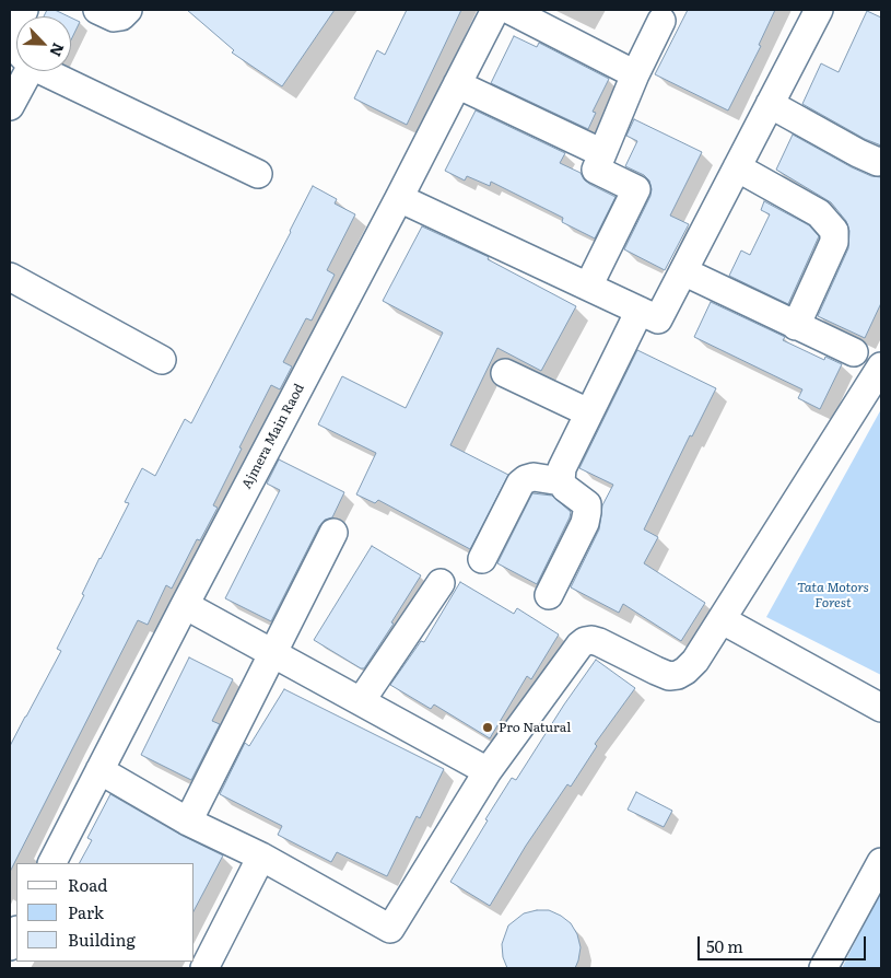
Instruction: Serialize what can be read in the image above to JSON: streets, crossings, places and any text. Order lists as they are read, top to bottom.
{
  "streets": {
    "street": ["Ajmera Main Raod"]
  },
  "parks": ["Tata Motors Forest"],
  "places": ["Pro Natural"],
  "legend": ["Road", "Park", "Building"],
  "scale_bar": "50 m",
  "north": "bottom right"
}
